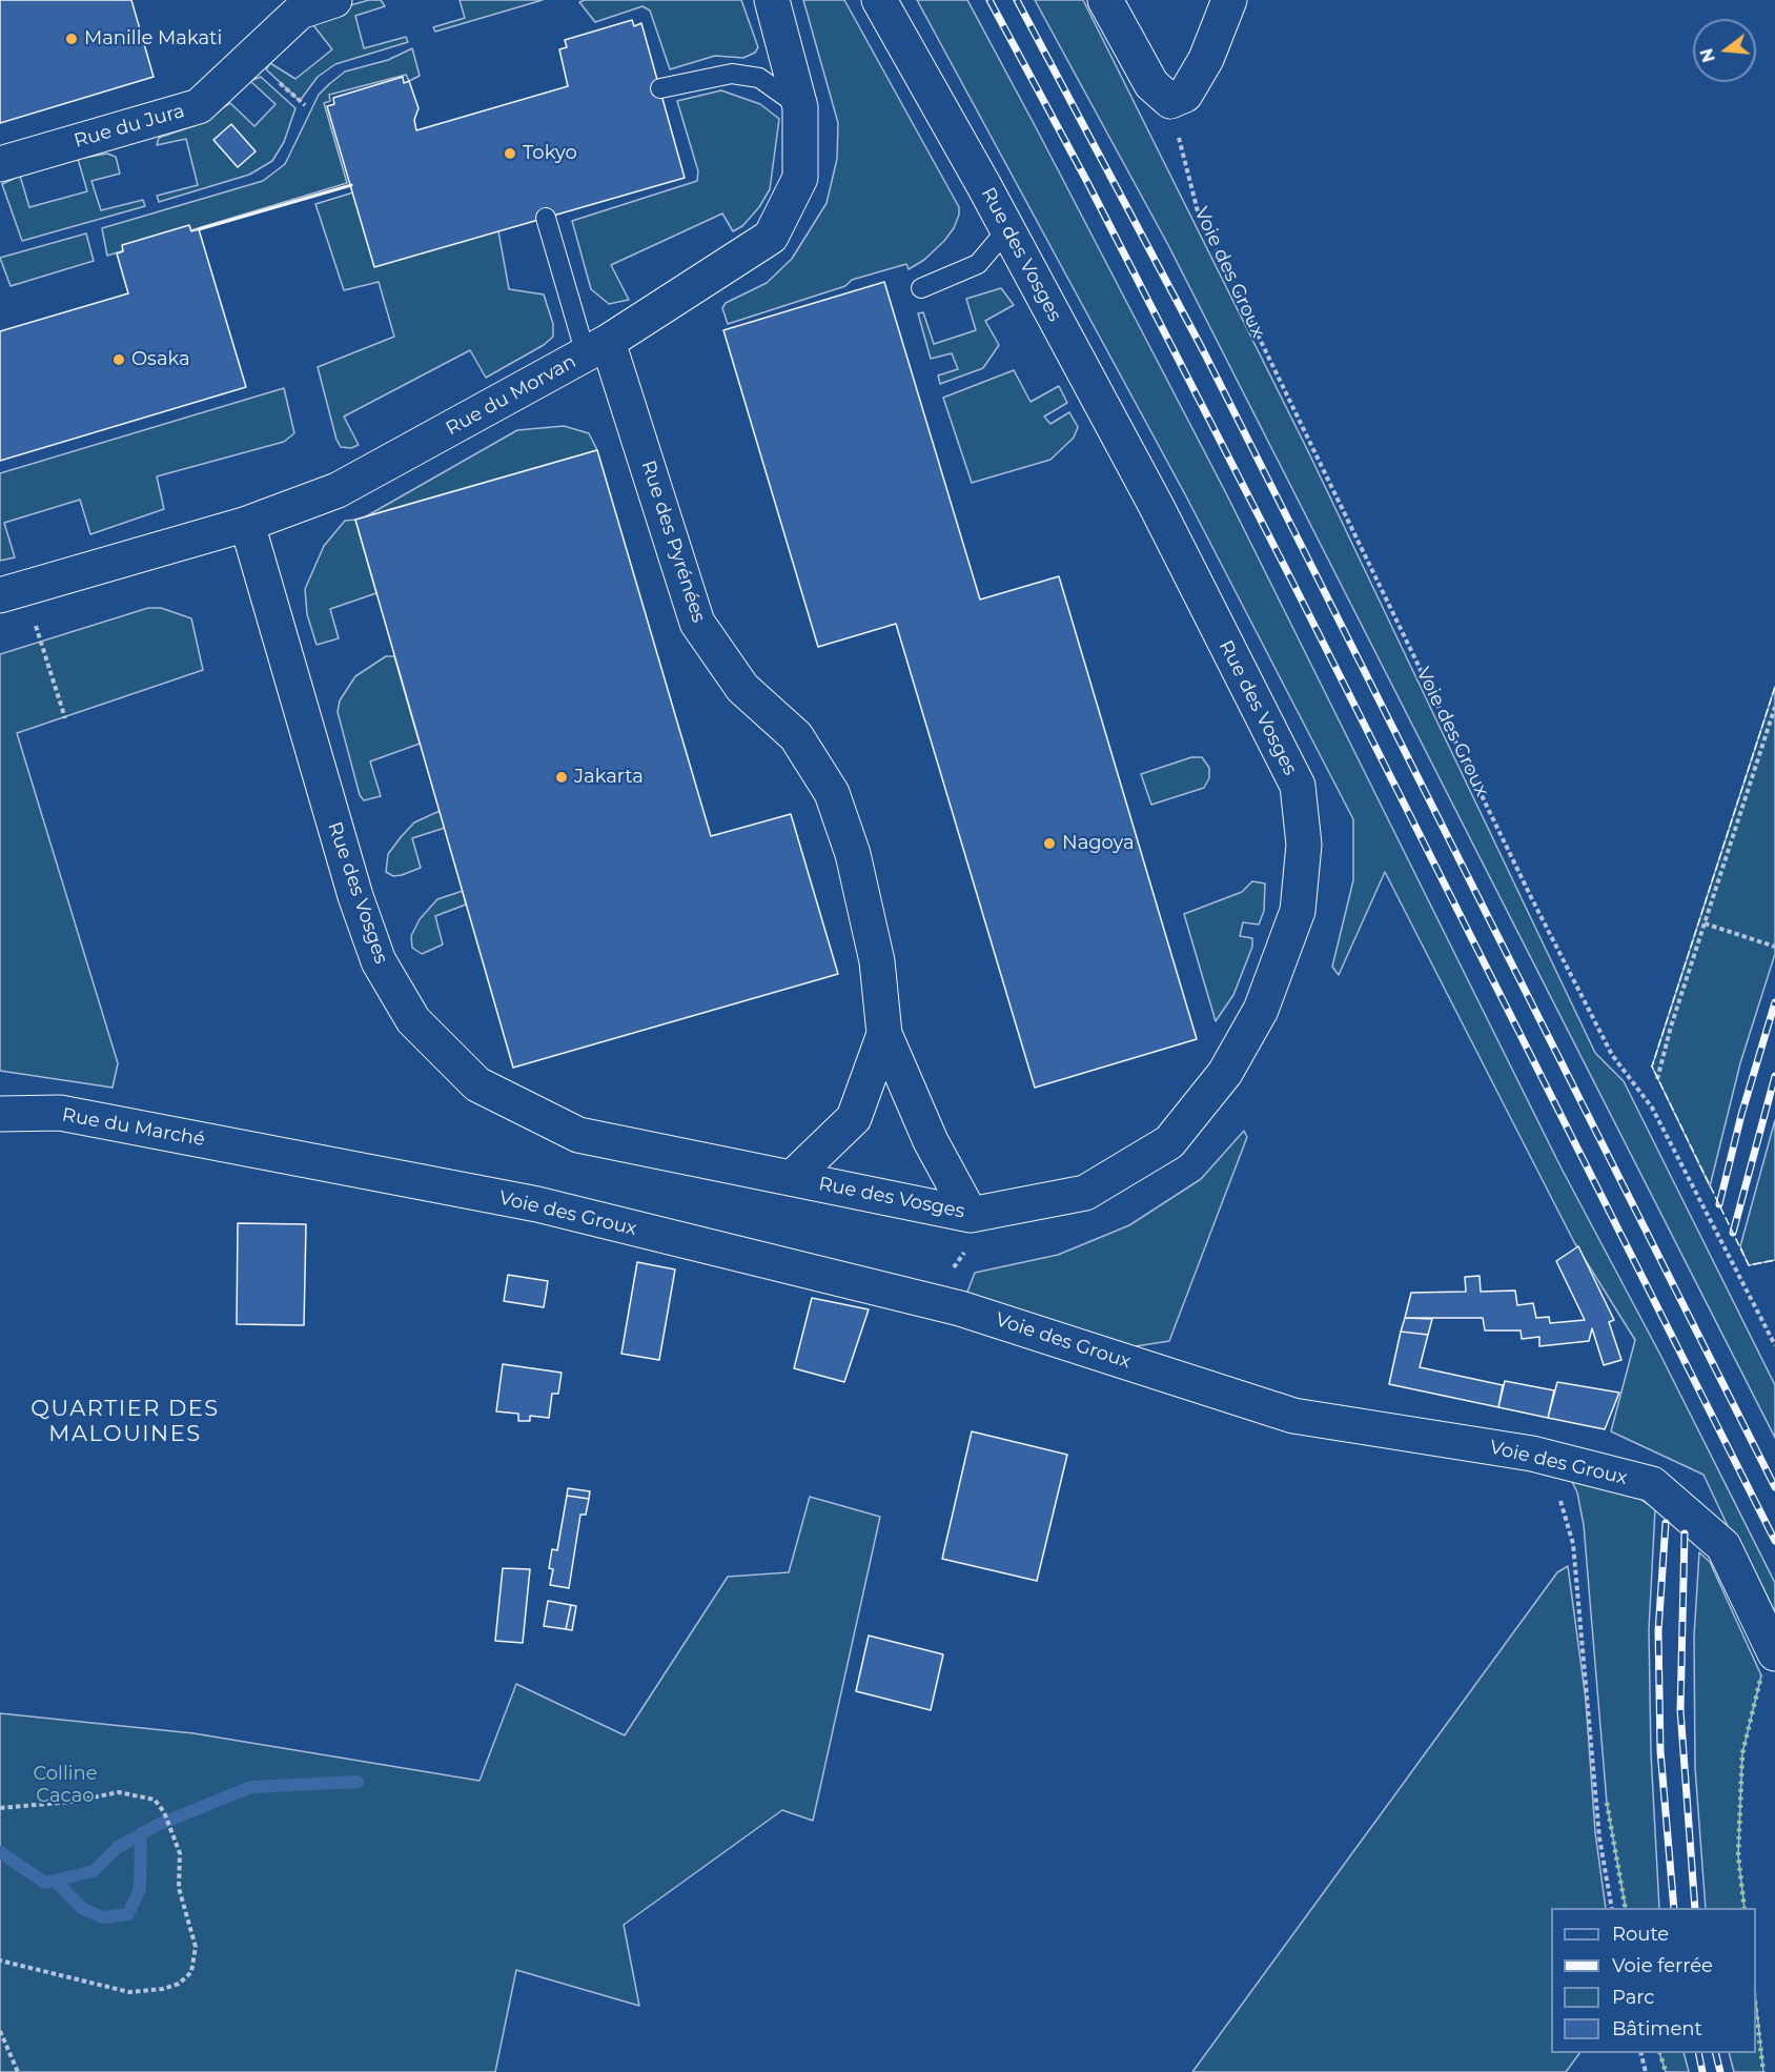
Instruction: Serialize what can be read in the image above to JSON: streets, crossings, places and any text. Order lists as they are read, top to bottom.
{
  "streets": {
    "street": [
      "Rue du Jura",
      "Rue des Vosges",
      "Voie des Groux",
      "Rue du Morvan",
      "Rue des Pyrénées",
      "Rue du Marché"
    ]
  },
  "crossings": [
    ["Rue des Vosges", "Rue du Morvan"],
    ["Rue des Vosges", "Rue des Pyrénées"],
    ["Voie des Groux", "Rue du Marché"],
    ["Rue du Morvan", "Rue des Pyrénées"]
  ],
  "districts": ["QUARTIER DES MALOUINES"],
  "parks": ["Colline Cacao"],
  "places": [
    "Manille Makati",
    "Tokyo",
    "Osaka",
    "Jakarta",
    "Nagoya"
  ],
  "legend": [
    "Route",
    "Voie ferrée",
    "Parc",
    "Bâtiment"
  ],
  "north": "left"
}
